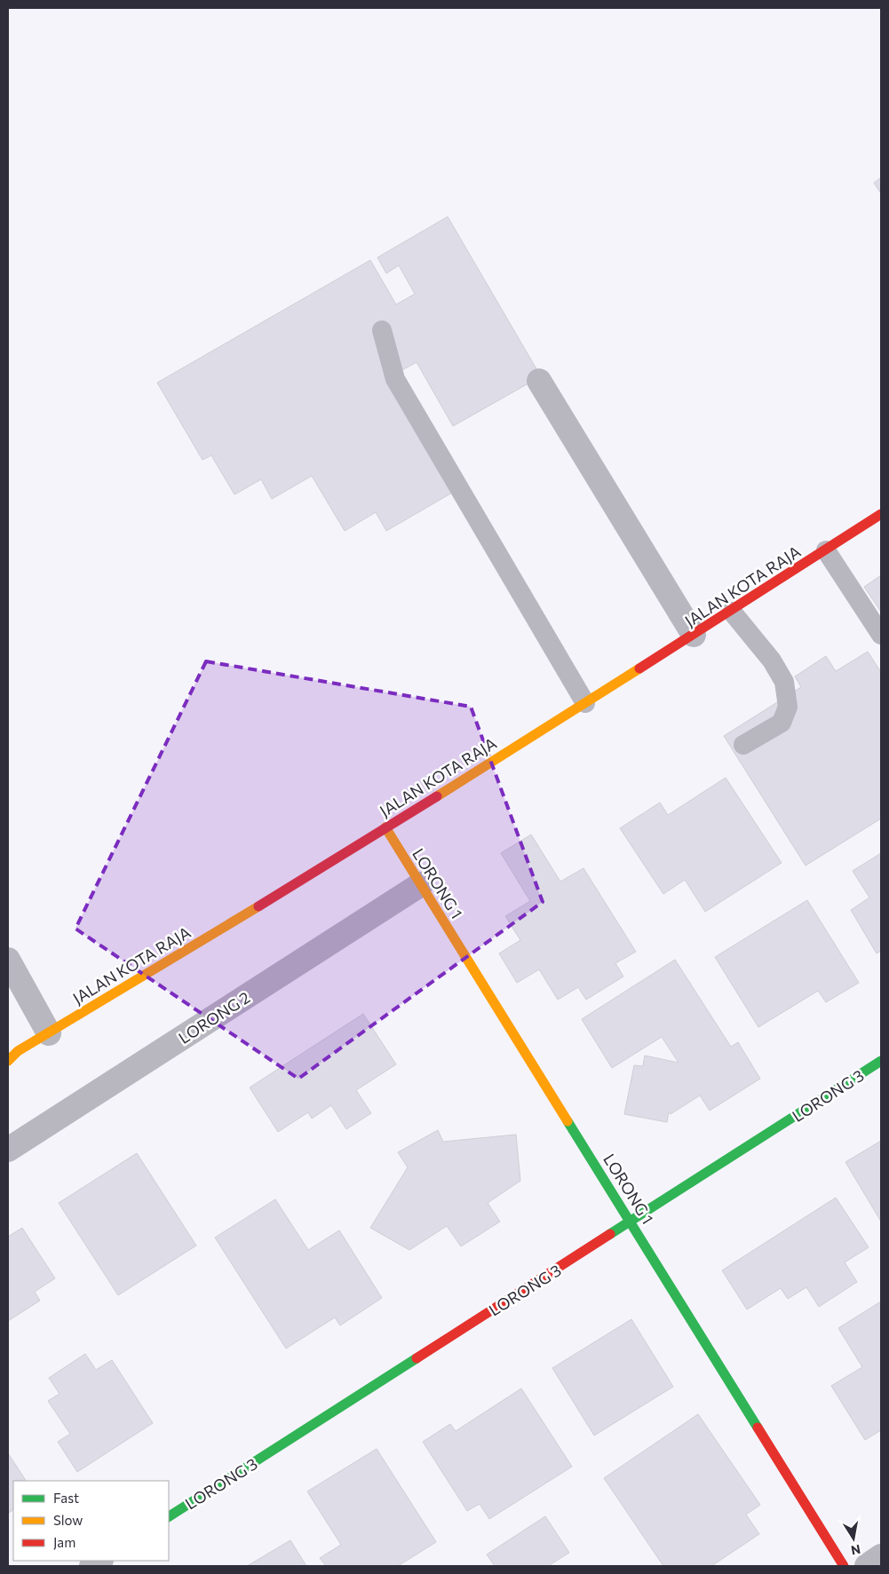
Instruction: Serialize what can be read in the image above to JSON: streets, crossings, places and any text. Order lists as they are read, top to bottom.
{
  "streets": {
    "street": [
      "JALAN KOTA RAJA",
      "LORONG 1",
      "LORONG 2",
      "LORONG 3"
    ]
  },
  "crossings": [
    ["JALAN KOTA RAJA", "LORONG 1"],
    ["LORONG 1", "LORONG 2"],
    ["LORONG 1", "LORONG 3"]
  ],
  "legend": ["Fast", "Slow", "Jam"],
  "north": "bottom"
}
